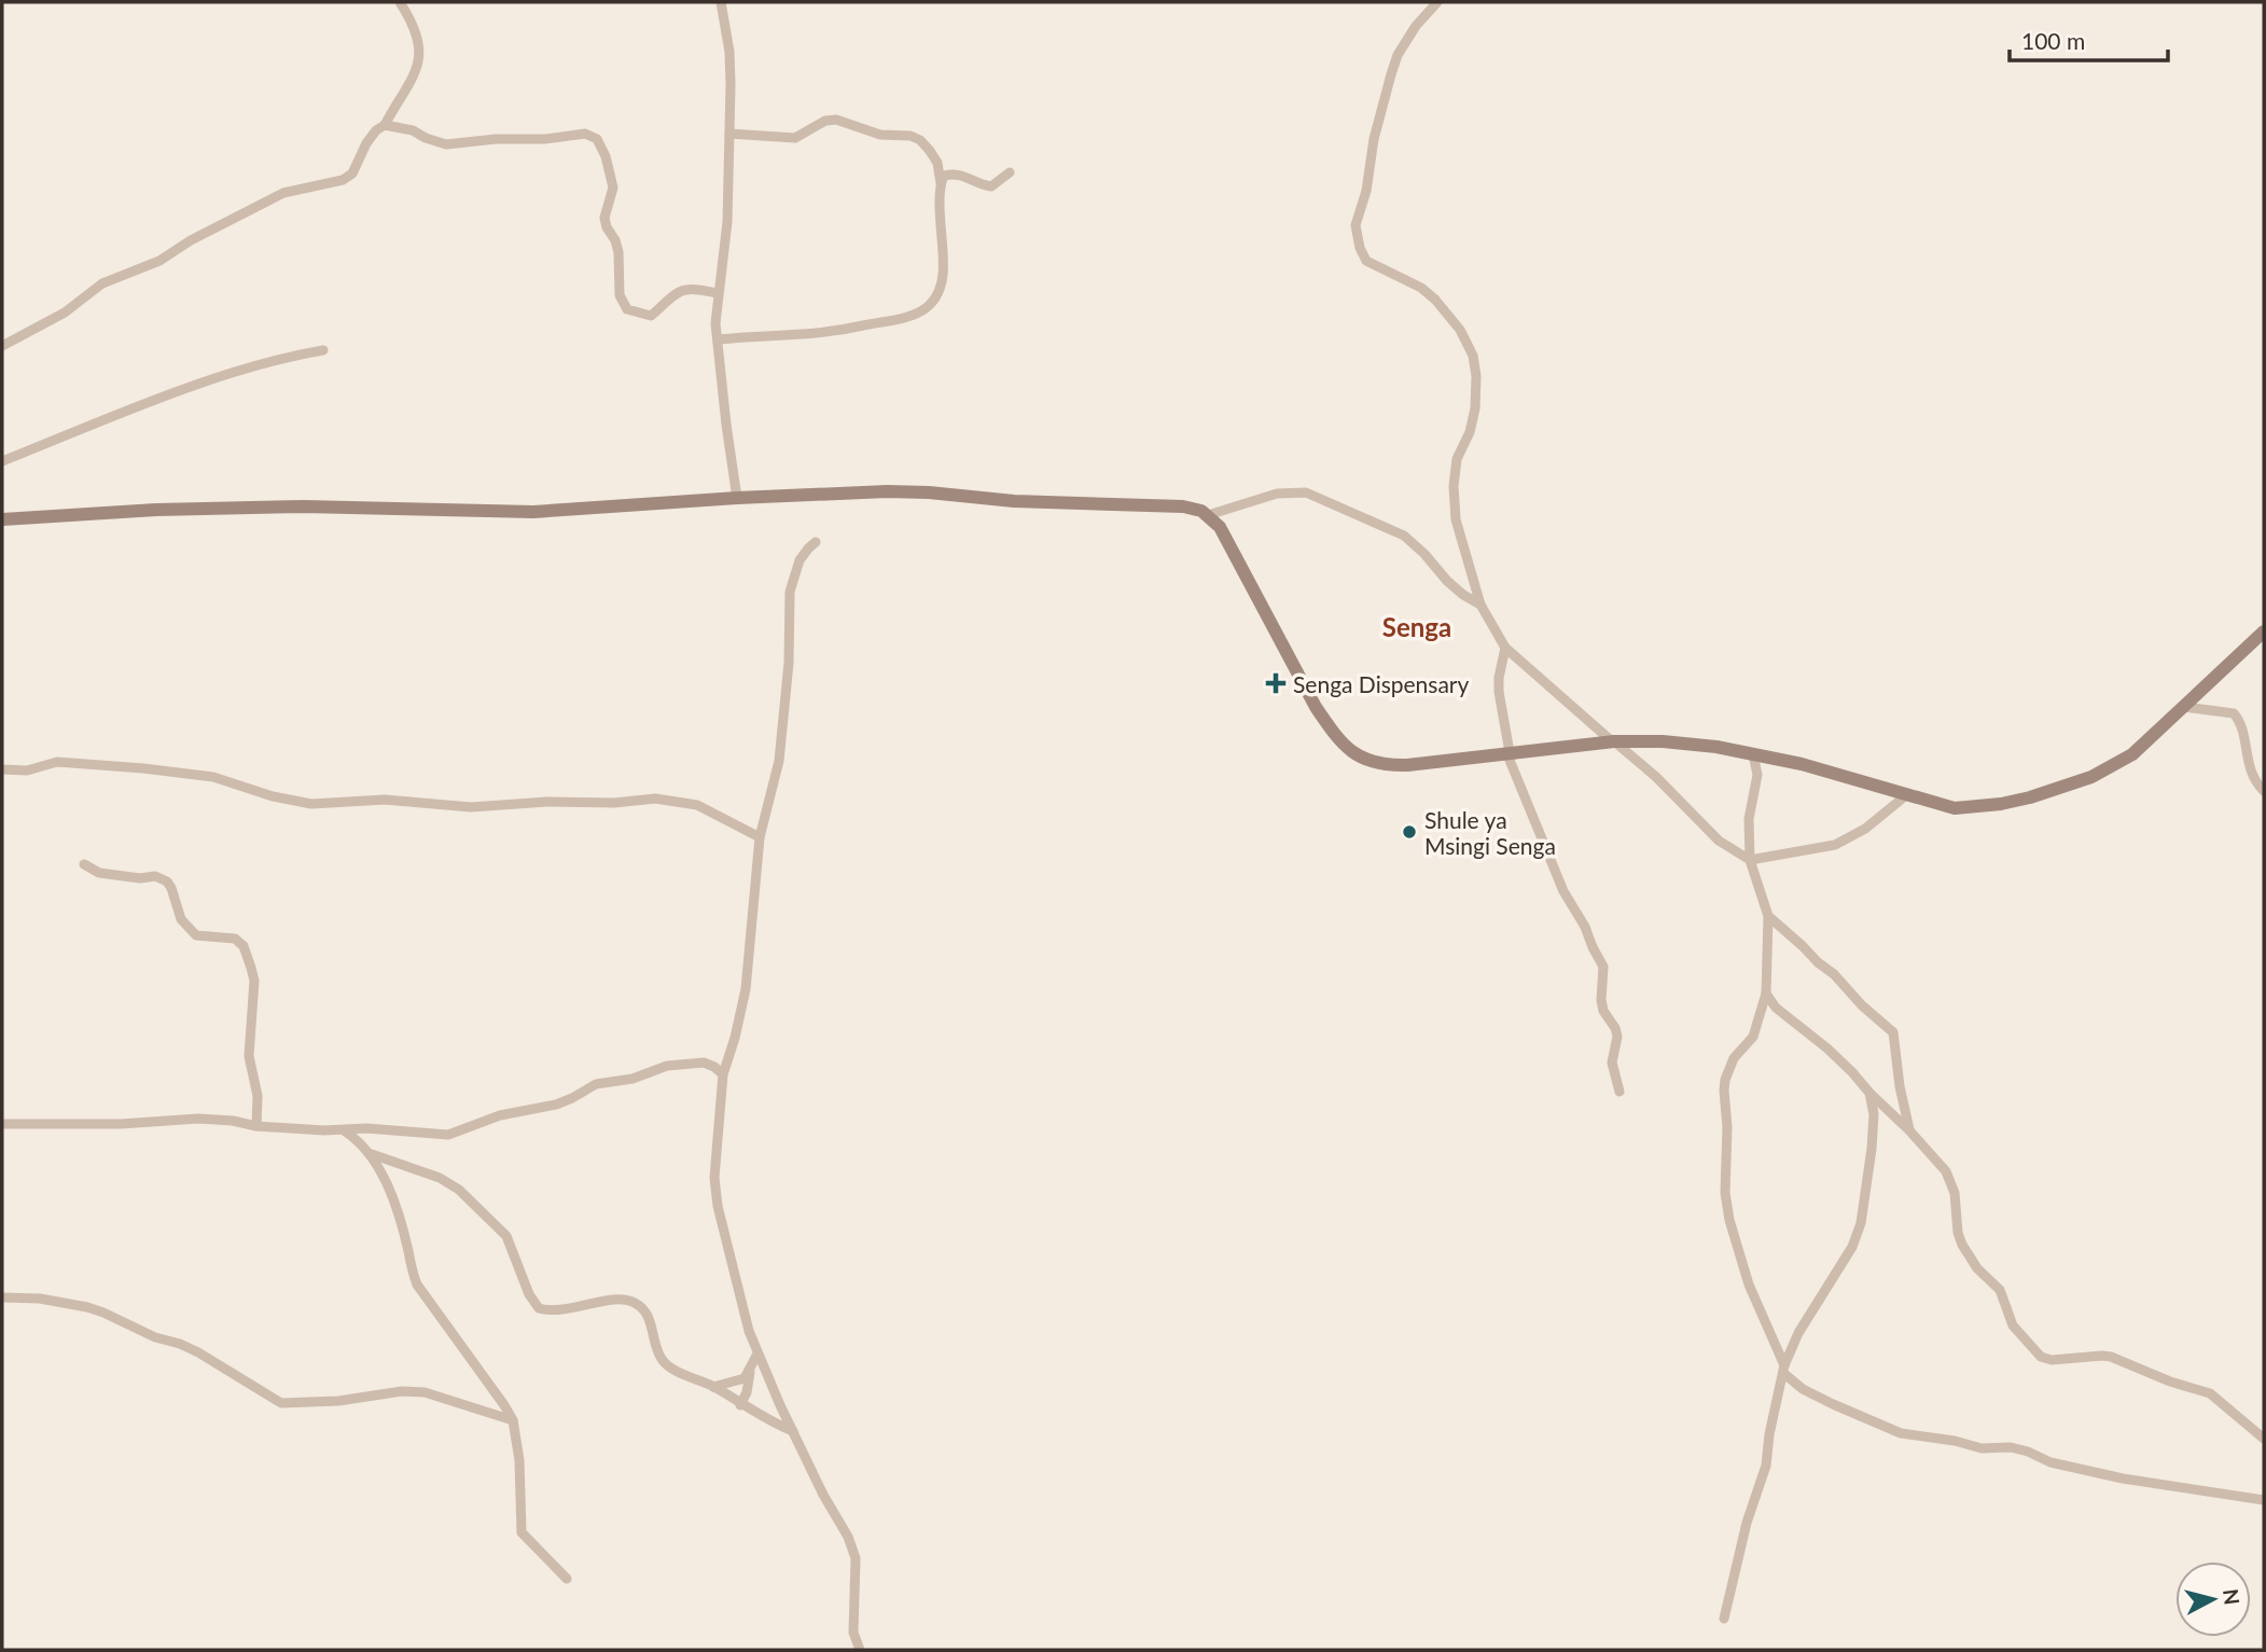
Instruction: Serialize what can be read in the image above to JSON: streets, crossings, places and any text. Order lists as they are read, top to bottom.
{
  "districts": ["Senga"],
  "places": {
    "health": ["Senga Dispensary"],
    "other": ["Shule ya Msingi Senga"]
  },
  "scale_bar": "100 m",
  "north": "right"
}
